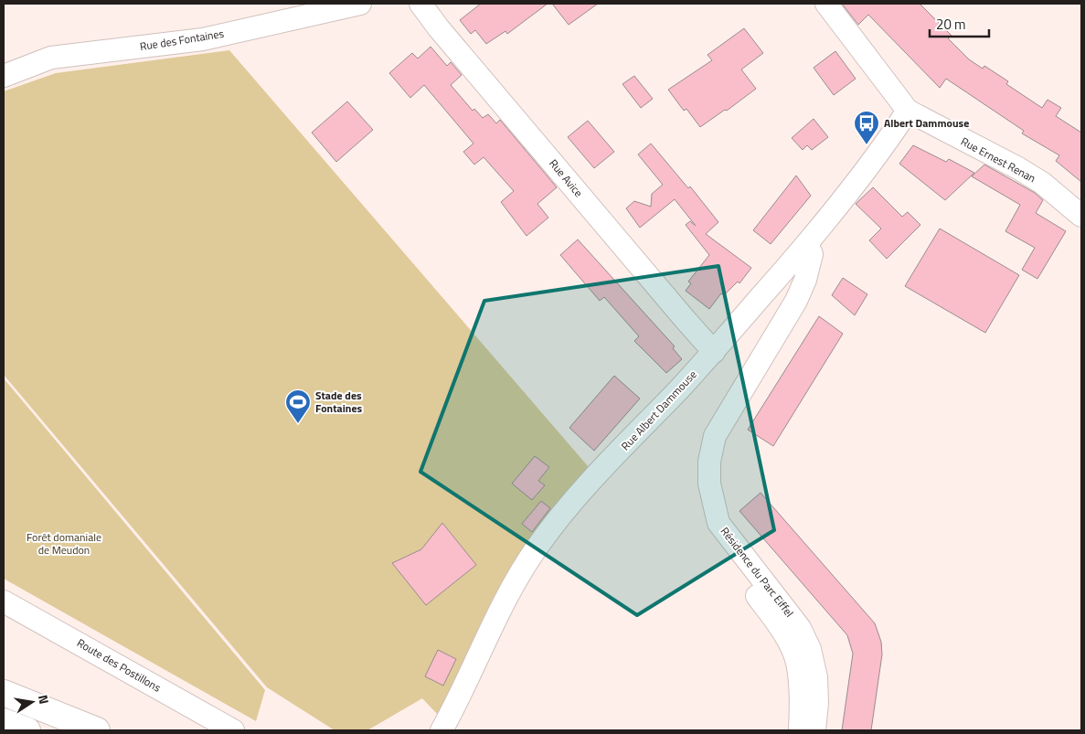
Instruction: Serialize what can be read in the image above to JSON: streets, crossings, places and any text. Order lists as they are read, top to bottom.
{
  "streets": {
    "street": [
      "Rue des Fontaines",
      "Rue Ernest Renan",
      "Rue Avice",
      "Rue Albert Dammouse",
      "Résidence du Parc Eiffel",
      "Route des Postillons"
    ]
  },
  "crossings": [
    ["Rue Ernest Renan", "Rue Albert Dammouse"],
    ["Rue Avice", "Rue Albert Dammouse"],
    ["Rue Albert Dammouse", "Résidence du Parc Eiffel"]
  ],
  "parks": ["Forêt domaniale de Meudon"],
  "places": {
    "bus stop": ["Albert Dammouse"],
    "sports": ["Stade des Fontaines"]
  },
  "scale_bar": "20 m",
  "north": "right"
}
